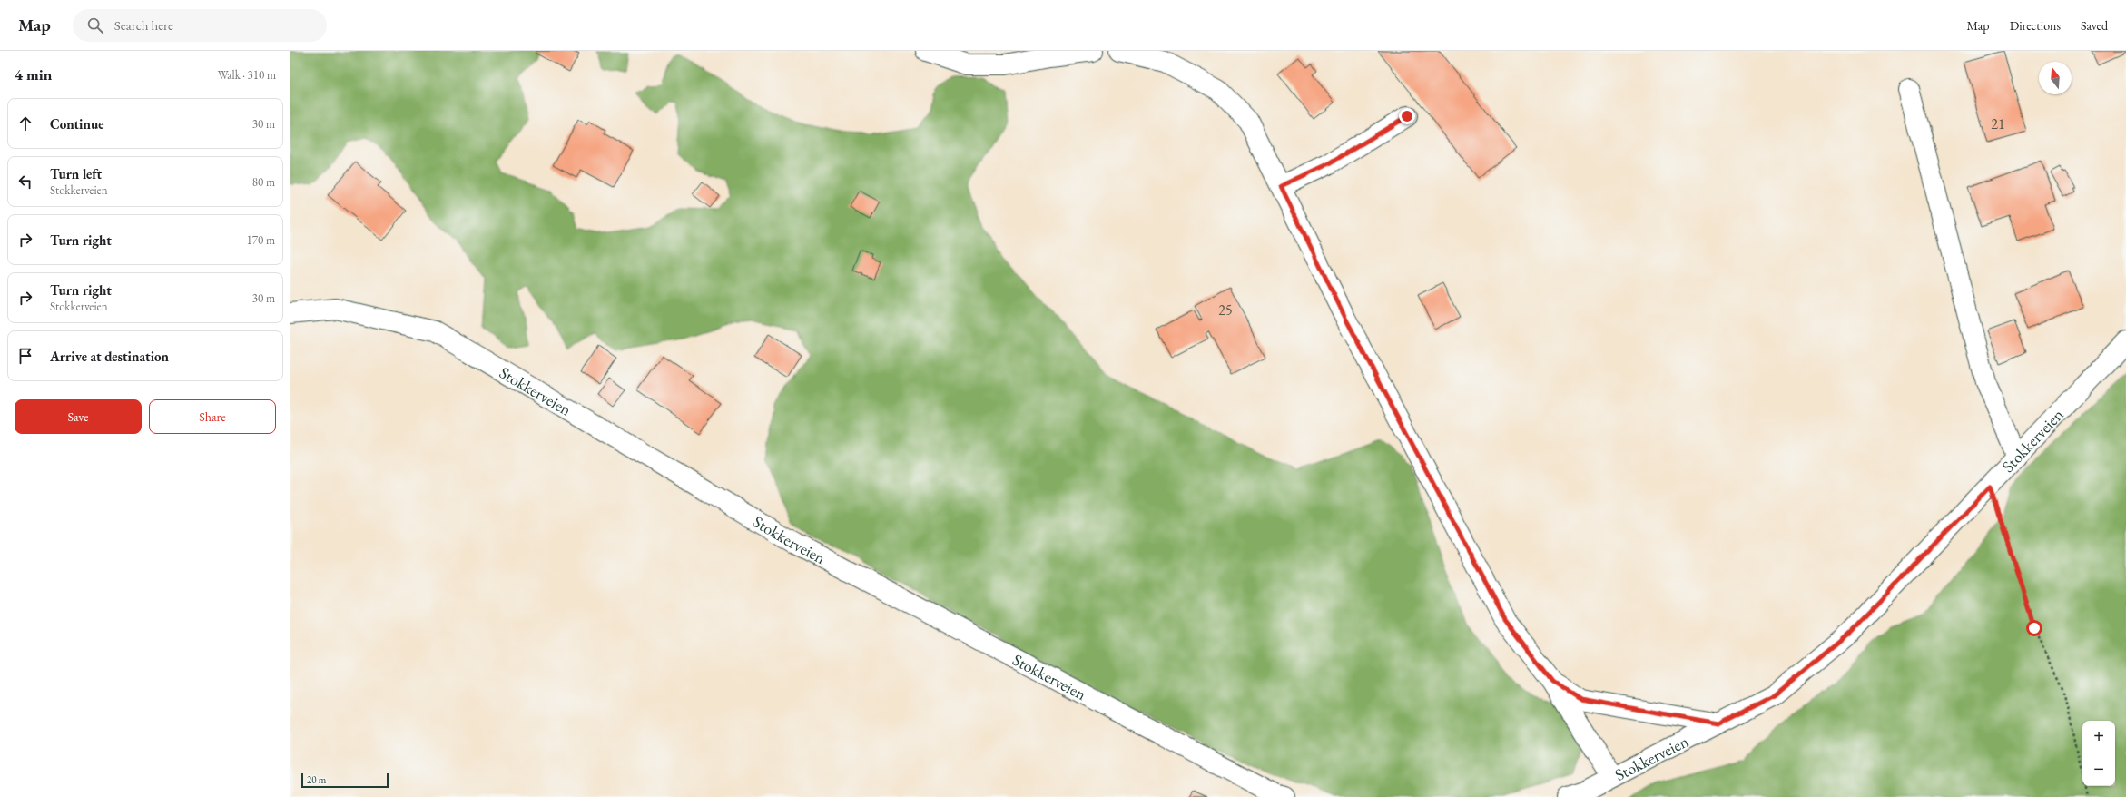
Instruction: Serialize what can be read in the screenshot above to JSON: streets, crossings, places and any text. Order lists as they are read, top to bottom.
{
  "streets": {
    "street": ["Stokkerveien"]
  },
  "house_numbers": ["21", "25"],
  "scale_bar": "20 m",
  "north": "top",
  "page": {
    "header": "Map",
    "search": "Search here",
    "nav": ["Map", "Directions", "Saved"],
    "heading": ["4 min", "Walk · 310 m"],
    "list": [
      ["Continue", "30 m"],
      ["Turn left", "Stokkerveien", "80 m"],
      ["Turn right", "170 m"],
      ["Turn right", "Stokkerveien", "30 m"],
      "Arrive at destination"
    ],
    "buttons": ["Save", "Share"],
    "map_buttons": ["+", "−"],
    "scale": "20 m"
  }
}
